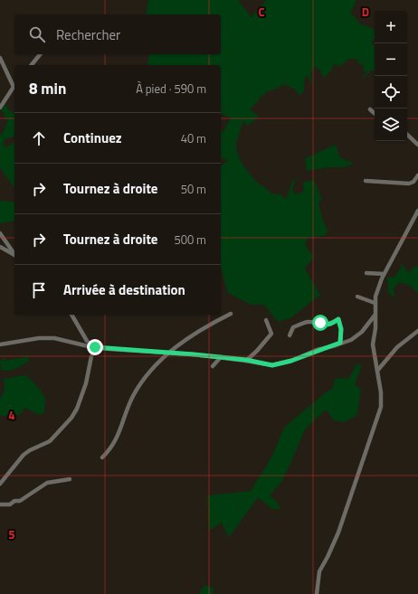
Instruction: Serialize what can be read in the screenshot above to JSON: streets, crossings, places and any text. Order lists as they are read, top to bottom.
{
  "page": {
    "map_buttons": ["+", "−"],
    "search": "Rechercher",
    "heading": ["8 min", "À pied · 590 m"],
    "list": [
      ["Continuez", "40 m"],
      ["Tournez à droite", "50 m"],
      ["Tournez à droite", "500 m"],
      "Arrivée à destination"
    ]
  },
  "grid": {
    "columns": ["C", "D"],
    "rows": ["4", "5"]
  }
}
